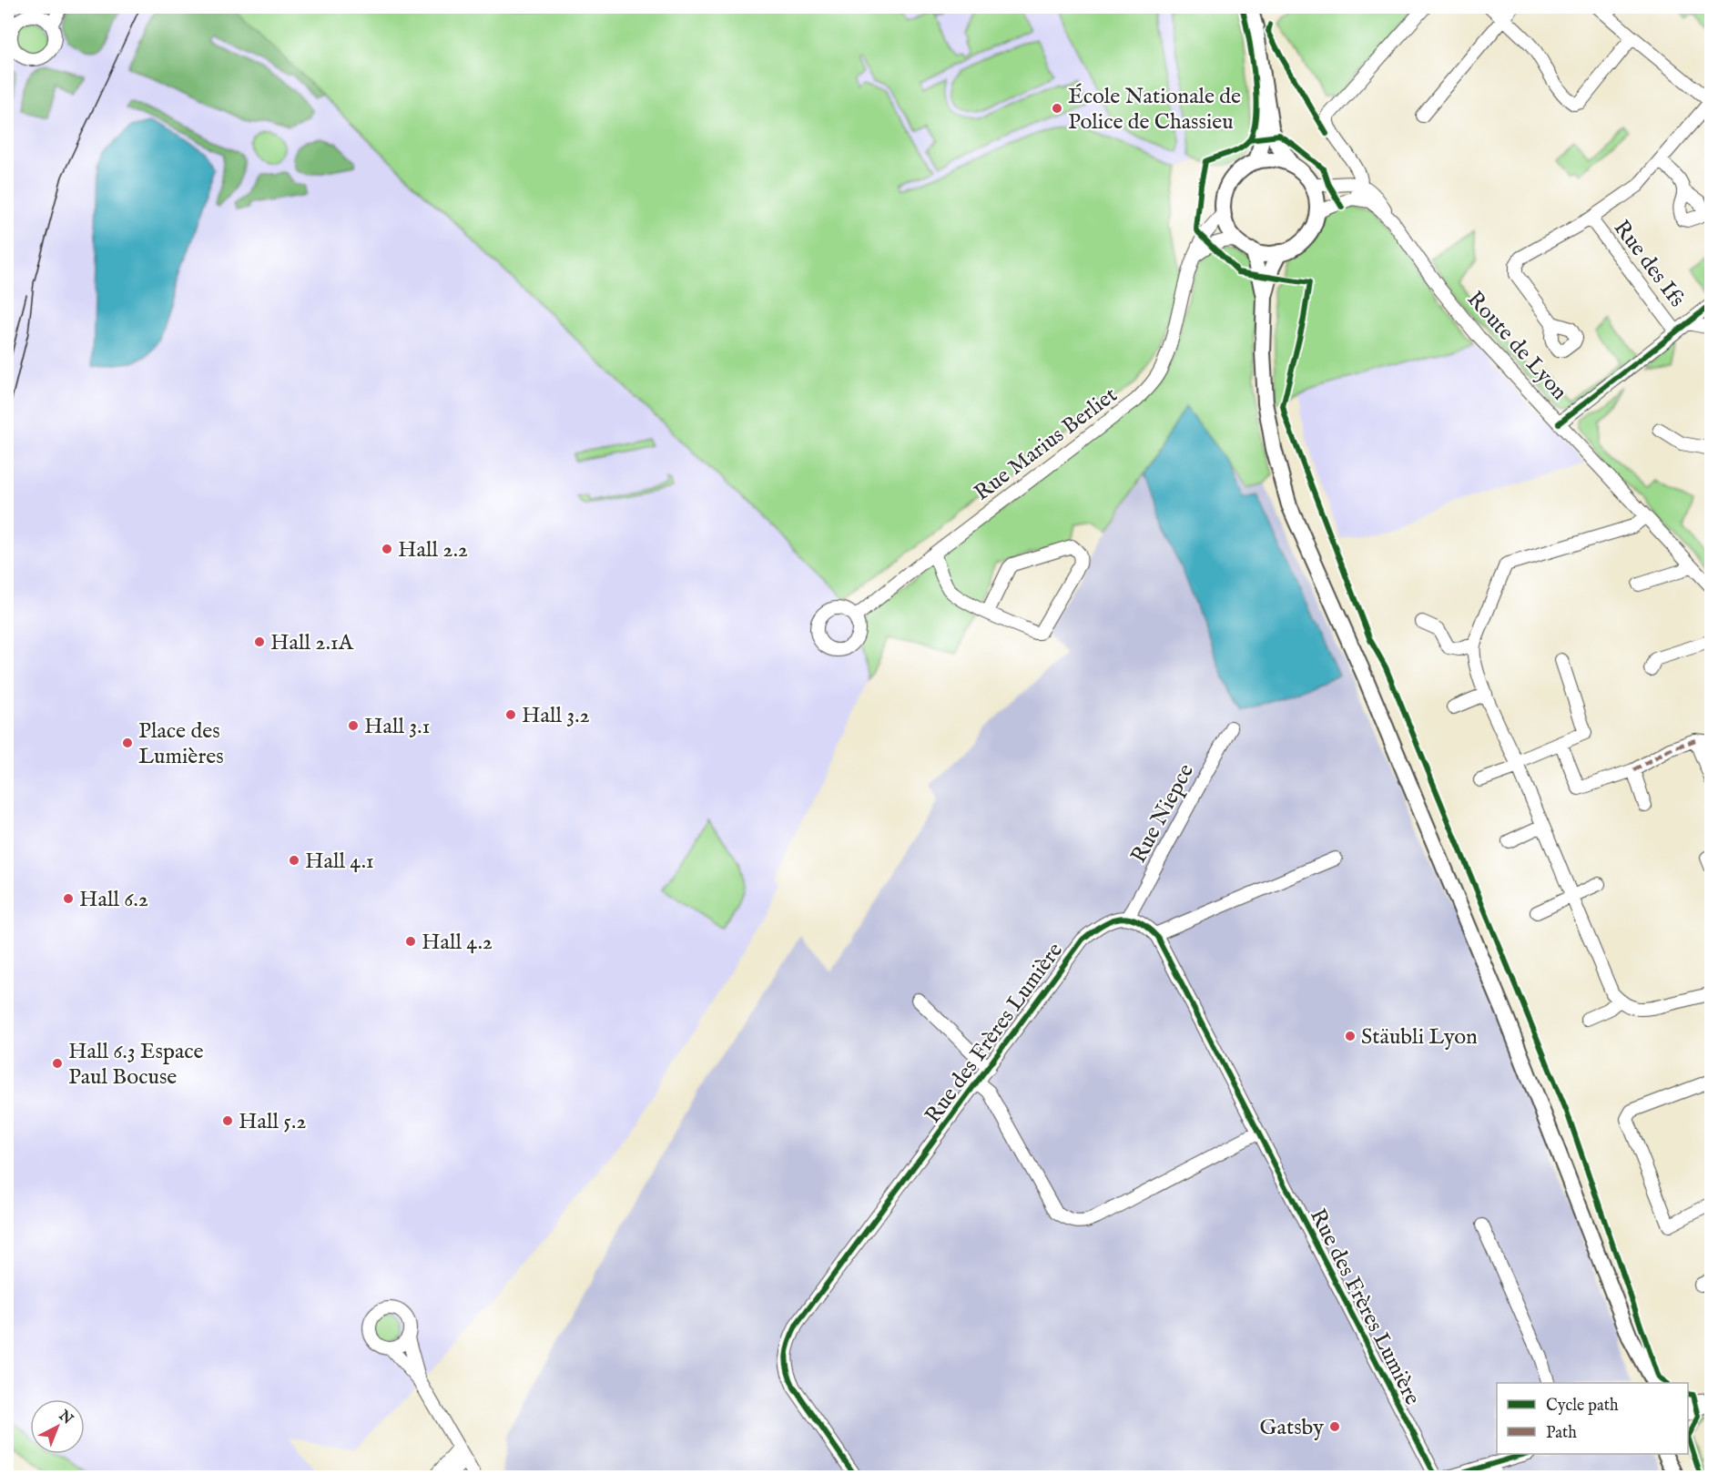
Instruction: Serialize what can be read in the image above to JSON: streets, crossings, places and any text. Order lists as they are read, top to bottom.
{
  "streets": {
    "street": [
      "Rue des Ifs",
      "Route de Lyon",
      "Rue Marius Berliet",
      "Rue Niepce",
      "Rue des Frères Lumière"
    ]
  },
  "crossings": [
    ["Rue Niepce", "Rue des Frères Lumière"]
  ],
  "places": [
    "École Nationale de Police de Chassieu",
    "Hall 2.2",
    "Hall 2.1A",
    "Hall 3.2",
    "Hall 3.1",
    "Place des Lumières",
    "Hall 4.1",
    "Hall 6.2",
    "Hall 4.2",
    "Stäubli Lyon",
    "Hall 6.3 Espace Paul Bocuse",
    "Hall 5.2",
    "Gatsby"
  ],
  "legend": ["Cycle path", "Path"],
  "north": "top right"
}
